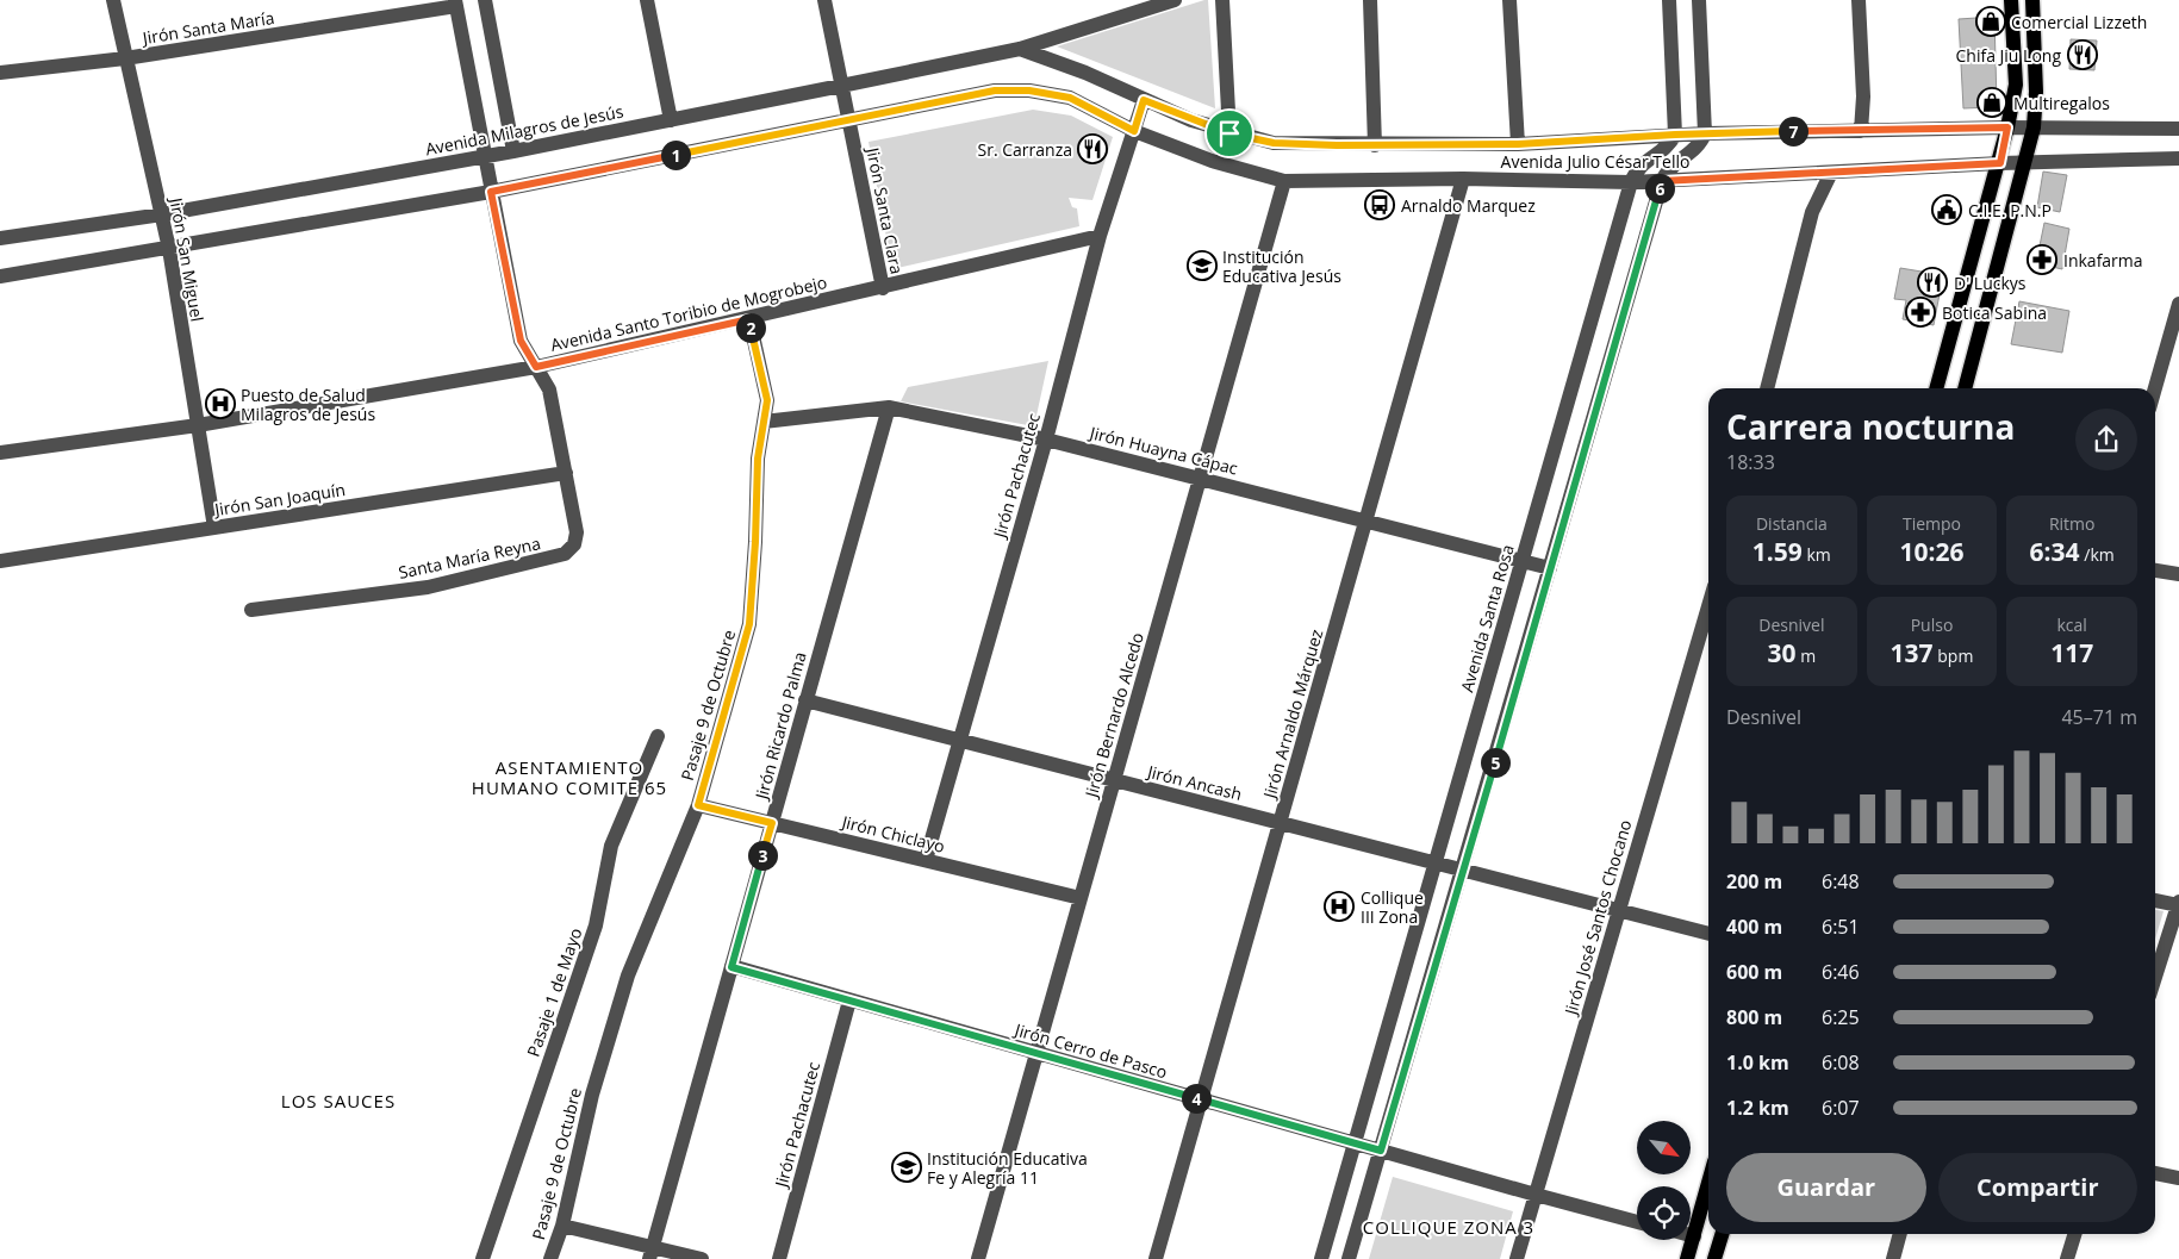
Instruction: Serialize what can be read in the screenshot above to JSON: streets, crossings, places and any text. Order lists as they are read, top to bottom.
{
  "streets": {
    "street": [
      "Jirón Santa María",
      "Avenida Milagros de Jesús",
      "Avenida Julio César Tello",
      "Jirón Santa Clara",
      "Jirón San Miguel",
      "Avenida Santo Toribio de Mogrobejo",
      "Jirón Huayna Cápac",
      "Jirón Pachacutec",
      "Jirón San Joaquín",
      "Santa María Reyna",
      "Avenida Santa Rosa",
      "Pasaje 9 de Octubre",
      "Jirón Arnaldo Márquez",
      "Jirón Bernardo Alcedo",
      "Jirón Ricardo Palma",
      "Jirón Ancash",
      "Jirón Chiclayo",
      "Jirón José Santos Chocano",
      "Pasaje 1 de Mayo",
      "Jirón Cerro de Pasco"
    ]
  },
  "crossings": [
    ["Jirón Santa María", "Jirón San Miguel"],
    ["Jirón Santa María", "Santa María Reyna"],
    ["Avenida Milagros de Jesús", "Avenida Julio César Tello"],
    ["Avenida Milagros de Jesús", "Jirón Santa Clara"],
    ["Avenida Milagros de Jesús", "Jirón San Miguel"],
    ["Avenida Milagros de Jesús", "Santa María Reyna"],
    ["Avenida Julio César Tello", "Jirón Santa Clara"],
    ["Avenida Julio César Tello", "Jirón Pachacutec"],
    ["Avenida Julio César Tello", "Avenida Santa Rosa"],
    ["Avenida Julio César Tello", "Jirón Arnaldo Márquez"],
    ["Avenida Julio César Tello", "Jirón Bernardo Alcedo"],
    ["Jirón Santa Clara", "Avenida Santo Toribio de Mogrobejo"],
    ["Jirón San Miguel", "Avenida Santo Toribio de Mogrobejo"],
    ["Jirón San Miguel", "Jirón San Joaquín"],
    ["Avenida Santo Toribio de Mogrobejo", "Jirón Pachacutec"],
    ["Avenida Santo Toribio de Mogrobejo", "Santa María Reyna"],
    ["Avenida Santo Toribio de Mogrobejo", "Pasaje 9 de Octubre"],
    ["Jirón Huayna Cápac", "Jirón Pachacutec"],
    ["Jirón Huayna Cápac", "Avenida Santa Rosa"],
    ["Jirón Huayna Cápac", "Pasaje 9 de Octubre"],
    ["Jirón Huayna Cápac", "Jirón Arnaldo Márquez"],
    ["Jirón Huayna Cápac", "Jirón Bernardo Alcedo"],
    ["Jirón Huayna Cápac", "Jirón Ricardo Palma"],
    ["Jirón Pachacutec", "Jirón Ancash"],
    ["Jirón Pachacutec", "Jirón Chiclayo"],
    ["Jirón Pachacutec", "Jirón Cerro de Pasco"],
    ["Jirón San Joaquín", "Santa María Reyna"],
    ["Avenida Santa Rosa", "Jirón Ancash"],
    ["Avenida Santa Rosa", "Jirón Cerro de Pasco"],
    ["Pasaje 9 de Octubre", "Jirón Chiclayo"],
    ["Jirón Arnaldo Márquez", "Jirón Ancash"],
    ["Jirón Arnaldo Márquez", "Jirón Cerro de Pasco"],
    ["Jirón Bernardo Alcedo", "Jirón Ancash"],
    ["Jirón Bernardo Alcedo", "Jirón Chiclayo"],
    ["Jirón Bernardo Alcedo", "Jirón Cerro de Pasco"],
    ["Jirón Ricardo Palma", "Jirón Ancash"],
    ["Jirón Ricardo Palma", "Jirón Chiclayo"],
    ["Jirón Ricardo Palma", "Jirón Cerro de Pasco"],
    ["Jirón Ancash", "Jirón José Santos Chocano"],
    ["Jirón José Santos Chocano", "Jirón Cerro de Pasco"]
  ],
  "districts": ["ASENTAMIENTO HUMANO COMITE 65", "LOS SAUCES", "COLLIQUE ZONA 3"],
  "places": {
    "shop": ["Comercial Lizzeth", "Multiregalos"],
    "restaurant": ["Chifa Jiu Long", "Sr. Carranza", "D' Luckys"],
    "bus stop": ["Arnaldo Marquez"],
    "public building": ["C.I.E. P.N.P"],
    "pharmacy": ["Inkafarma", "Botica Sabina"],
    "school or university": ["Institución Educativa Jesús", "Institución Educativa Fe y Alegría 11"],
    "hospital": ["Puesto de Salud Milagros de Jesús", "Collique III Zona"]
  },
  "north": "bottom right",
  "page": {
    "pins": [
      "7",
      "1",
      "6",
      "2",
      "5",
      "3",
      "4"
    ],
    "heading": ["Carrera nocturna", "18:33"],
    "stats": [
      ["Distancia", "1.59 km"],
      ["Tiempo", "10:26"],
      ["Ritmo", "6:34 /km"],
      ["Desnivel", "30 m"],
      ["Pulso", "137 bpm"],
      ["kcal", "117"]
    ],
    "chart": ["Desnivel", "45–71 m"],
    "list": [
      {
        "name": "200 m",
        "note": "6:48"
      },
      {
        "name": "400 m",
        "note": "6:51"
      },
      {
        "name": "600 m",
        "note": "6:46"
      },
      {
        "name": "800 m",
        "note": "6:25"
      },
      {
        "name": "1.0 km",
        "note": "6:08"
      },
      {
        "name": "1.2 km",
        "note": "6:07"
      }
    ],
    "buttons": ["Guardar", "Compartir"]
  }
}
